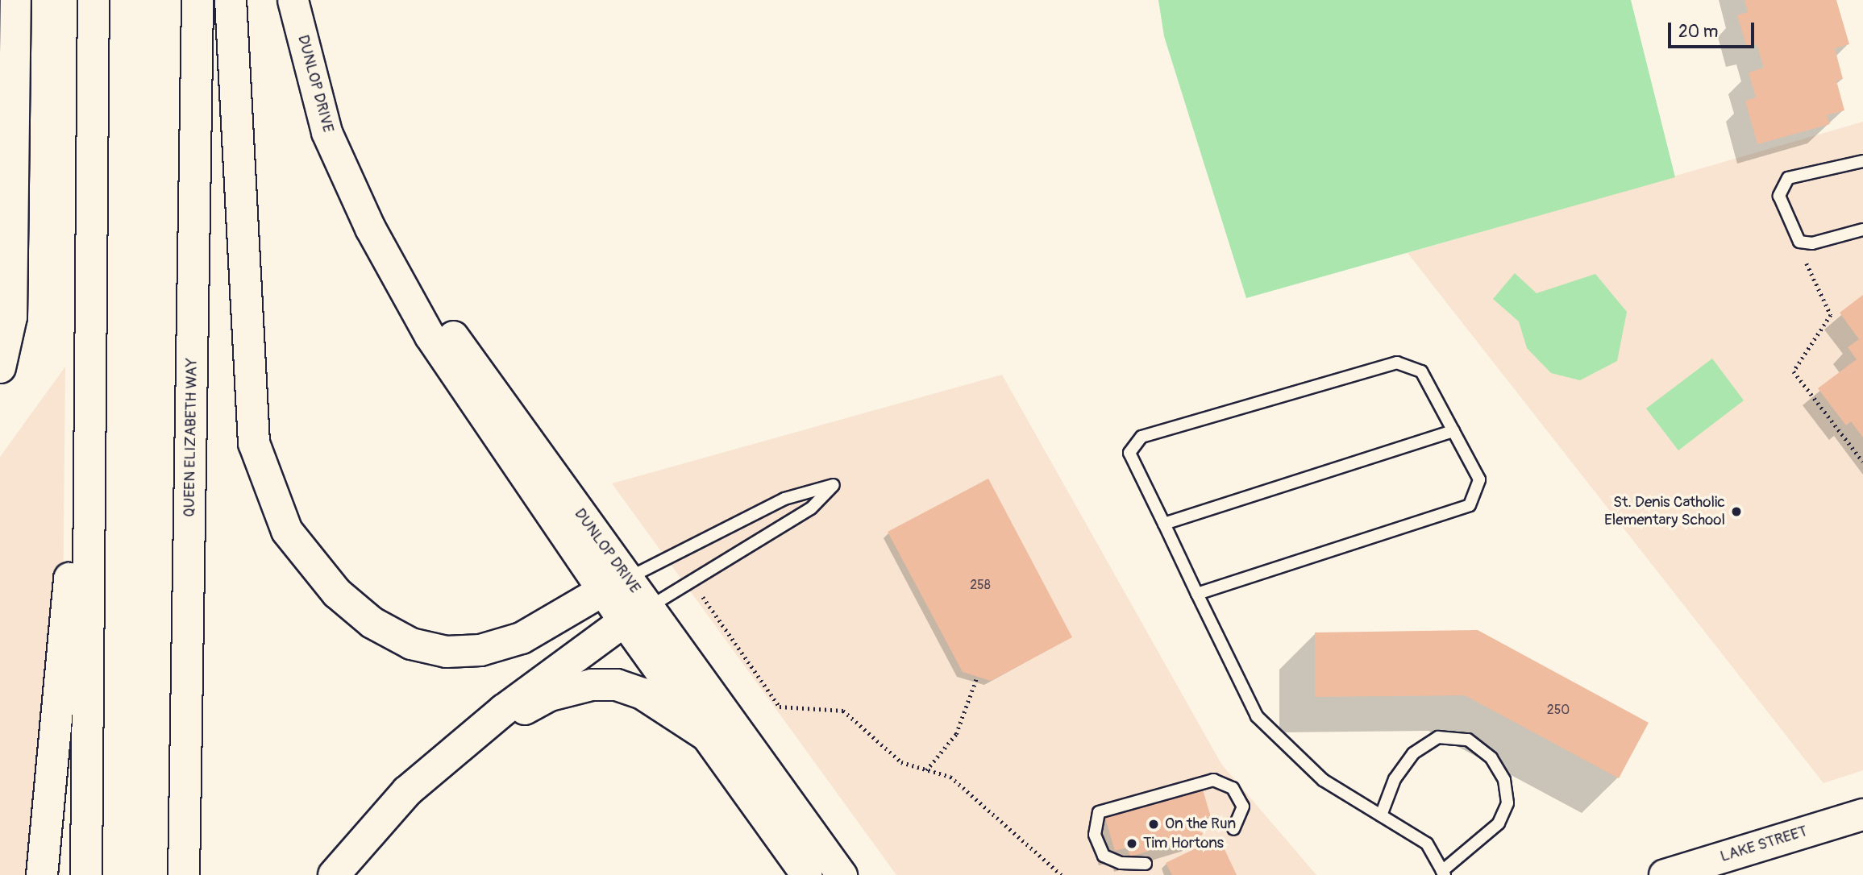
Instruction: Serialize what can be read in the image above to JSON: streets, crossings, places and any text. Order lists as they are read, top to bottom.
{
  "streets": {
    "main road": ["QUEEN ELIZABETH WAY", "LAKE STREET"],
    "street": ["DUNLOP DRIVE"]
  },
  "places": ["St. Denis Catholic Elementary School", "On the Run", "Tim Hortons"],
  "house_numbers": ["258", "250"],
  "scale_bar": "20 m"
}
